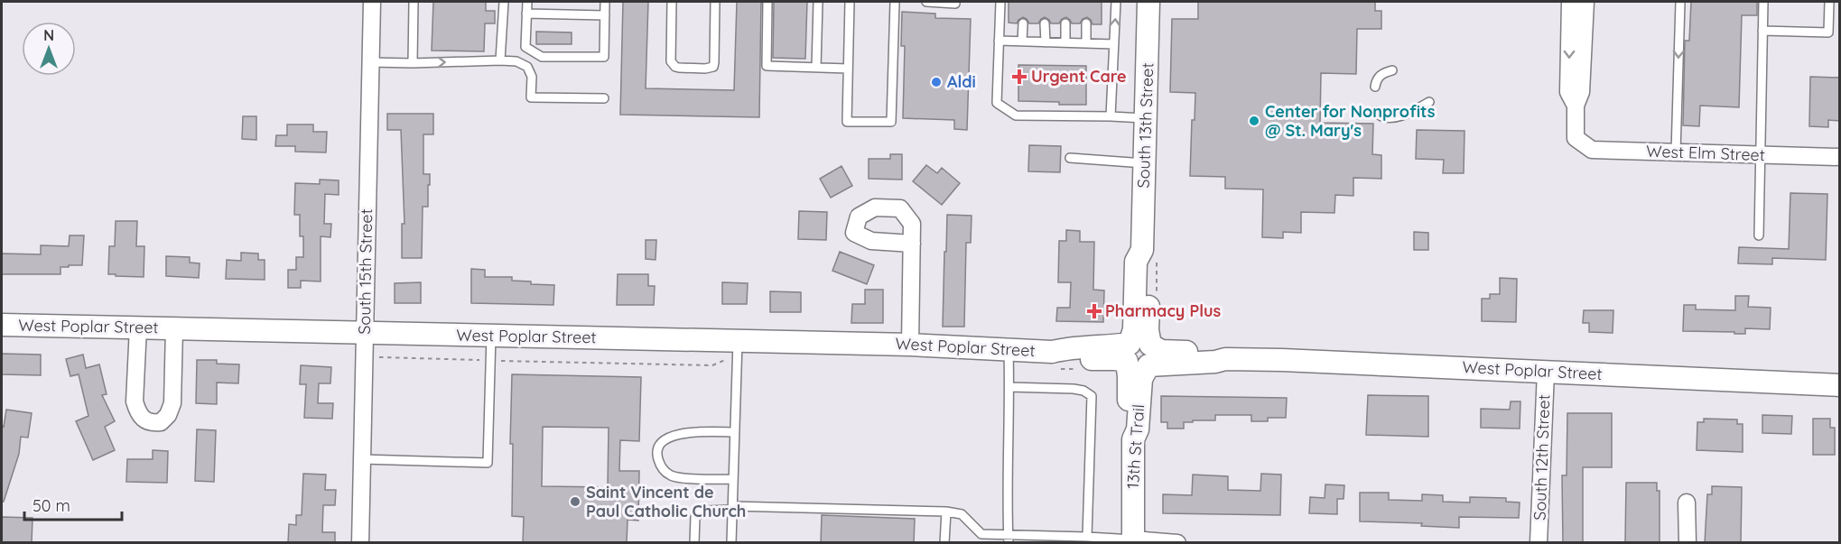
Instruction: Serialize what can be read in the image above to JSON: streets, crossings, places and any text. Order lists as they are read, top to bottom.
{
  "streets": {
    "street": [
      "South 13th Street",
      "West Elm Street",
      "South 15th Street",
      "West Poplar Street",
      "South 12th Street"
    ]
  },
  "crossings": [
    ["South 13th Street", "West Poplar Street"],
    ["South 15th Street", "West Poplar Street"],
    ["West Poplar Street", "South 12th Street"]
  ],
  "places": {
    "health": ["Urgent Care", "Pharmacy Plus"],
    "other": ["Aldi", "Center for Nonprofits @ St. Mary's", "Saint Vincent de Paul Catholic Church"]
  },
  "scale_bar": "50 m",
  "north": "top"
}
